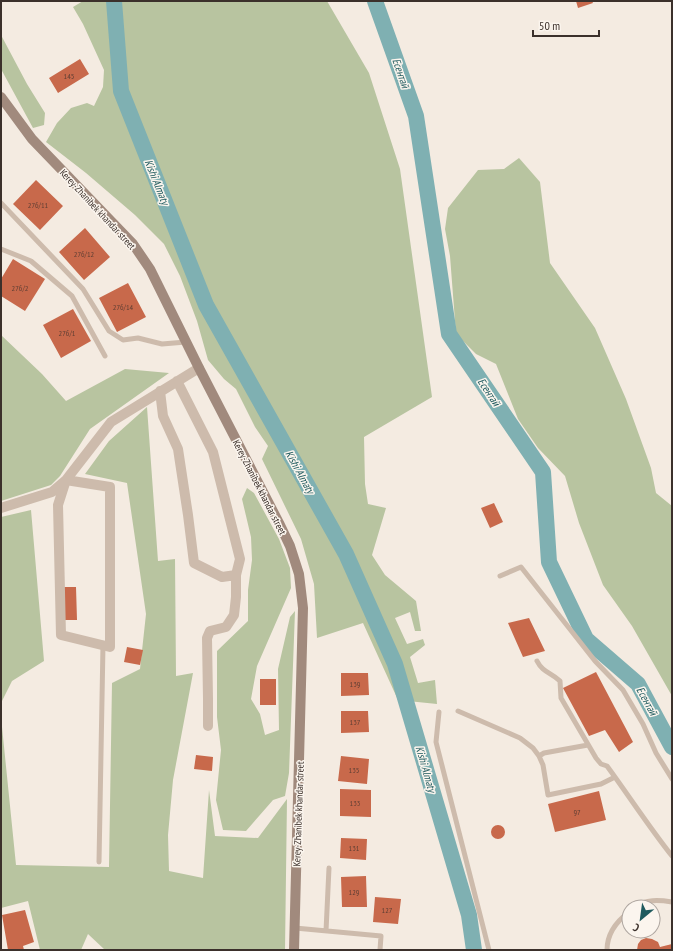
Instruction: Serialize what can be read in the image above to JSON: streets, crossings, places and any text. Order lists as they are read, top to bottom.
{
  "streets": {
    "main road": ["Kerey-Zhanibek khandar street"]
  },
  "water": ["Есентай", "Kіshі Almaty"],
  "house_numbers": [
    "145",
    "276/11",
    "276/12",
    "276/2",
    "276/14",
    "276/1",
    "139",
    "137",
    "135",
    "133",
    "97",
    "131",
    "129",
    "127"
  ],
  "scale_bar": "50 m",
  "north": "bottom left"
}
